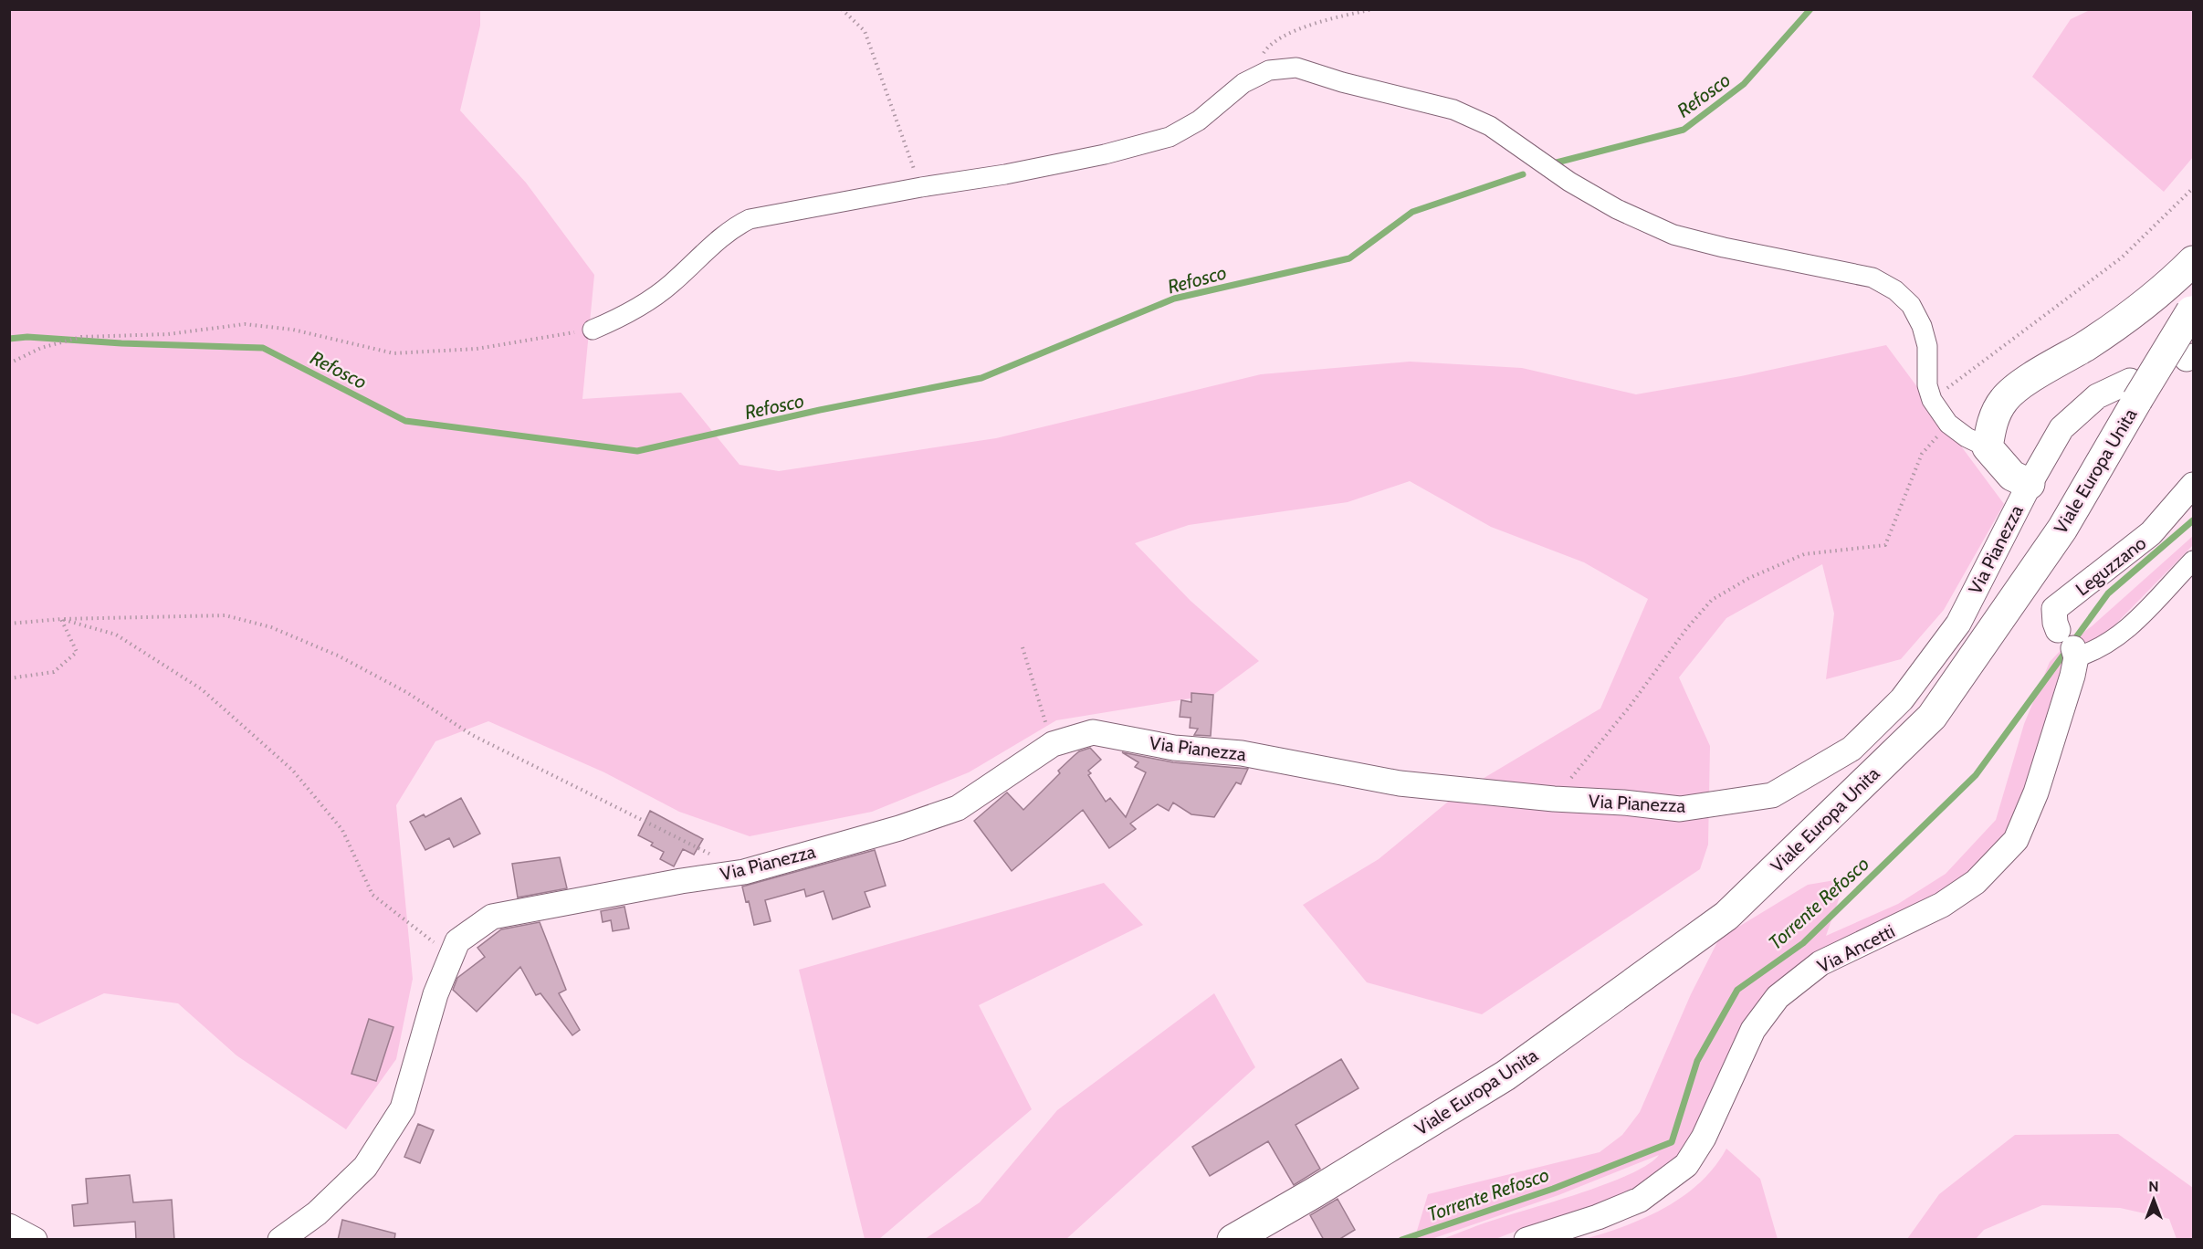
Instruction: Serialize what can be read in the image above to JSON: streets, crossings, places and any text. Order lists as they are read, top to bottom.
{
  "streets": {
    "highway": ["Viale Europa Unita"],
    "street": ["Via Pianezza", "Leguzzano", "Via Ancetti"]
  },
  "crossings": [
    ["Viale Europa Unita", "Via Pianezza"],
    ["Leguzzano", "Via Ancetti"]
  ],
  "water": ["Refosco", "Torrente Refosco"],
  "north": "top"
}
